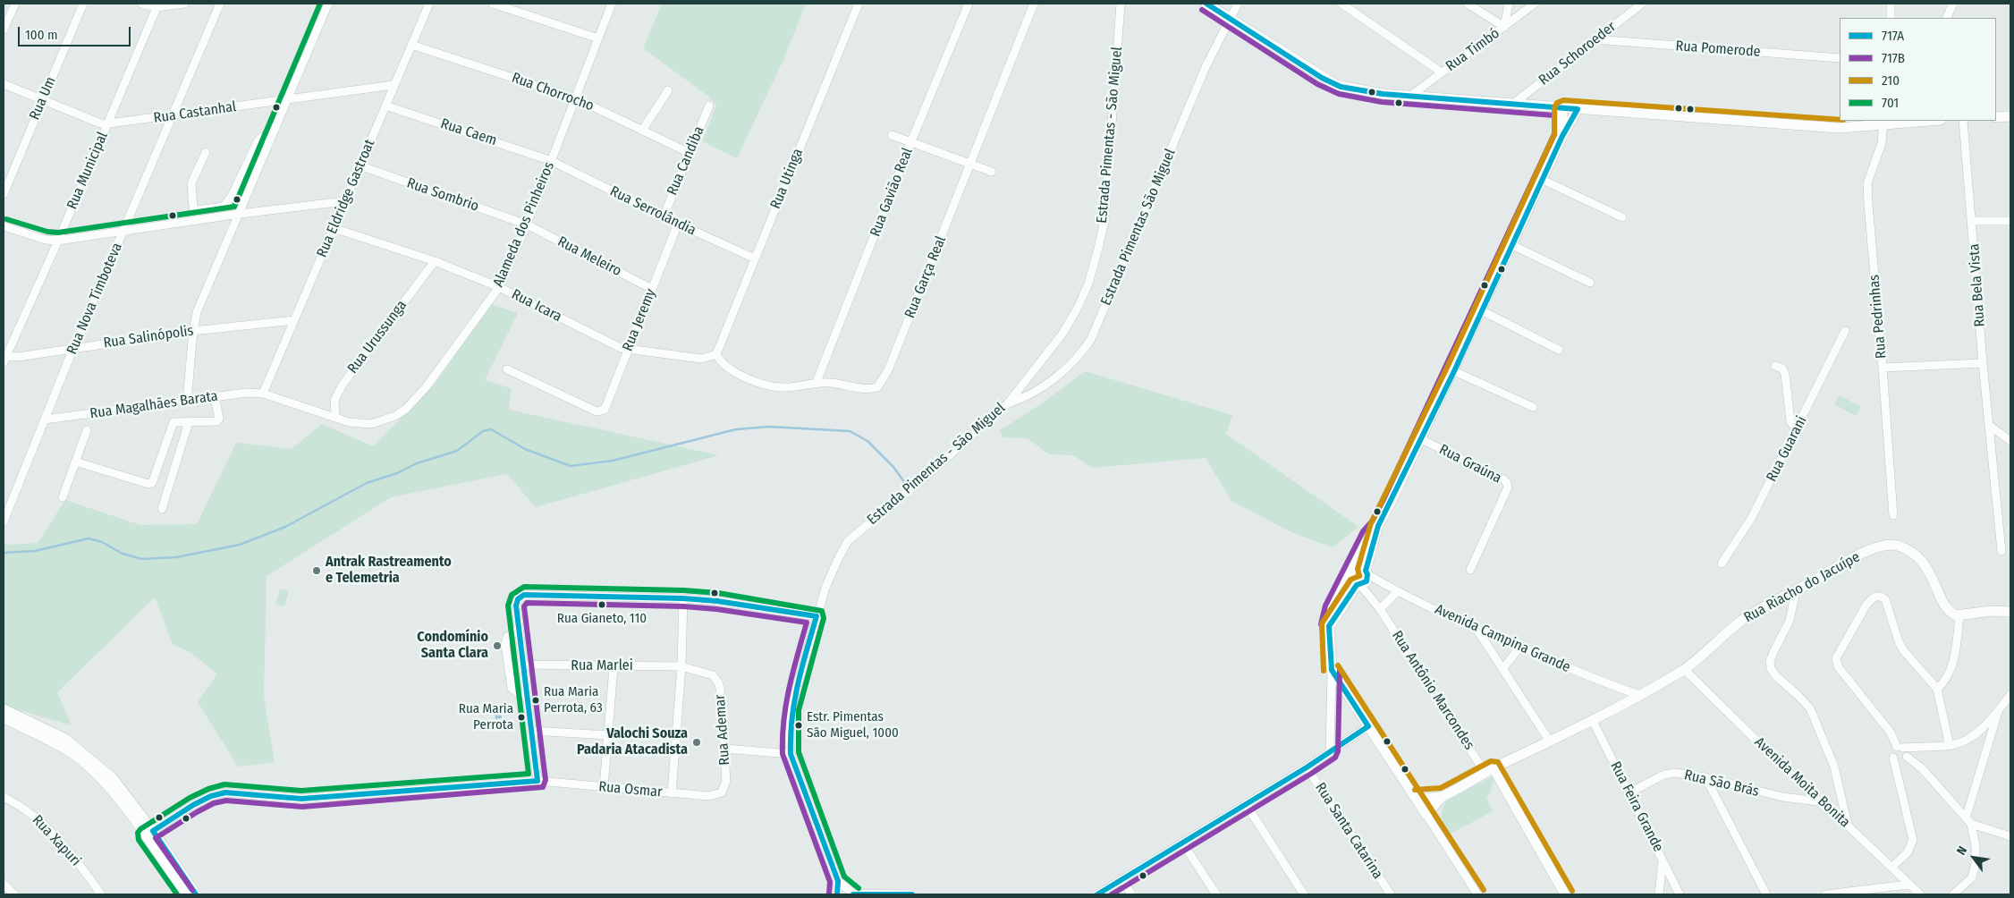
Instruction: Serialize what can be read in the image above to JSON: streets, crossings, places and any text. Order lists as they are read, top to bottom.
{
  "streets": {
    "street": [
      "Rua Pomerode",
      "Rua Timbó",
      "Rua Schoroeder",
      "Rua Chorrocho",
      "Rua Um",
      "Rua Castanhal",
      "Rua Caem",
      "Estrada Pimentas - São Miguel",
      "Rua Candiba",
      "Rua Municipal",
      "Rua Utinga",
      "Rua Gavião Real",
      "Rua Sombrio",
      "Rua Eldridge Gastroat",
      "Rua Serrolândia",
      "Alameda dos Pinheiros",
      "Estrada Pimentas São Miguel",
      "Rua Meleiro",
      "Rua Garça Real",
      "Rua Bela Vista",
      "Rua Nova Timboteva",
      "Rua Icara",
      "Rua Pedrinhas",
      "Rua Jeremy",
      "Rua Salinópolis",
      "Rua Urussunga",
      "Rua Magalhães Barata",
      "Rua Guarani",
      "Rua Graúna",
      "Rua Riacho do Jacuípe",
      "Avenida Campina Grande",
      "Rua Marlei",
      "Rua Antônio Marcondes",
      "Rua Ademar",
      "Avenida Moita Bonita",
      "Rua São Brás",
      "Rua Osmar",
      "Rua Feira Grande",
      "Rua Santa Catarina",
      "Rua Xapuri"
    ]
  },
  "crossings": [
    ["Rua Pomerode", "Rua Schoroeder"],
    ["Rua Chorrocho", "Rua Candiba"],
    ["Rua Chorrocho", "Rua Eldridge Gastroat"],
    ["Rua Chorrocho", "Alameda dos Pinheiros"],
    ["Rua Um", "Rua Castanhal"],
    ["Rua Castanhal", "Rua Municipal"],
    ["Rua Castanhal", "Rua Eldridge Gastroat"],
    ["Rua Castanhal", "Rua Nova Timboteva"],
    ["Rua Caem", "Rua Eldridge Gastroat"],
    ["Rua Caem", "Rua Serrolândia"],
    ["Rua Caem", "Alameda dos Pinheiros"],
    ["Estrada Pimentas - São Miguel", "Estrada Pimentas São Miguel"],
    ["Rua Candiba", "Rua Serrolândia"],
    ["Rua Municipal", "Rua Salinópolis"],
    ["Rua Utinga", "Rua Serrolândia"],
    ["Rua Utinga", "Rua Garça Real"],
    ["Rua Utinga", "Rua Icara"],
    ["Rua Gavião Real", "Rua Garça Real"],
    ["Rua Sombrio", "Rua Eldridge Gastroat"],
    ["Rua Sombrio", "Alameda dos Pinheiros"],
    ["Rua Sombrio", "Rua Meleiro"],
    ["Rua Eldridge Gastroat", "Alameda dos Pinheiros"],
    ["Rua Eldridge Gastroat", "Rua Icara"],
    ["Rua Eldridge Gastroat", "Rua Salinópolis"],
    ["Rua Eldridge Gastroat", "Rua Magalhães Barata"],
    ["Rua Serrolândia", "Alameda dos Pinheiros"],
    ["Rua Serrolândia", "Rua Jeremy"],
    ["Alameda dos Pinheiros", "Rua Meleiro"],
    ["Alameda dos Pinheiros", "Rua Icara"],
    ["Alameda dos Pinheiros", "Rua Urussunga"],
    ["Alameda dos Pinheiros", "Rua Magalhães Barata"],
    ["Rua Meleiro", "Rua Jeremy"],
    ["Rua Garça Real", "Rua Icara"],
    ["Rua Nova Timboteva", "Rua Salinópolis"],
    ["Rua Nova Timboteva", "Rua Magalhães Barata"],
    ["Rua Icara", "Rua Jeremy"],
    ["Rua Icara", "Rua Urussunga"],
    ["Rua Riacho do Jacuípe", "Avenida Campina Grande"],
    ["Rua Riacho do Jacuípe", "Rua Antônio Marcondes"],
    ["Rua Riacho do Jacuípe", "Avenida Moita Bonita"],
    ["Rua Riacho do Jacuípe", "Rua Feira Grande"],
    ["Avenida Campina Grande", "Rua Antônio Marcondes"],
    ["Rua Marlei", "Rua Ademar"],
    ["Rua Ademar", "Rua Osmar"],
    ["Avenida Moita Bonita", "Rua São Brás"],
    ["Rua São Brás", "Rua Feira Grande"]
  ],
  "places": [
    "Antrak Rastreamento e Telemetria",
    "Rua Gianeto, 110",
    "Condomínio Santa Clara",
    "Rua Maria Perrota, 63",
    "Rua Maria Perrota",
    "Estr. Pimentas São Miguel, 1000",
    "Valochi Souza Padaria Atacadista"
  ],
  "lines": [
    "transit line 717A",
    "transit line 701",
    "transit line 717B",
    "transit line 210"
  ],
  "legend": [
    "717A",
    "717B",
    "210",
    "701"
  ],
  "scale_bar": "100 m",
  "north": "top left"
}
